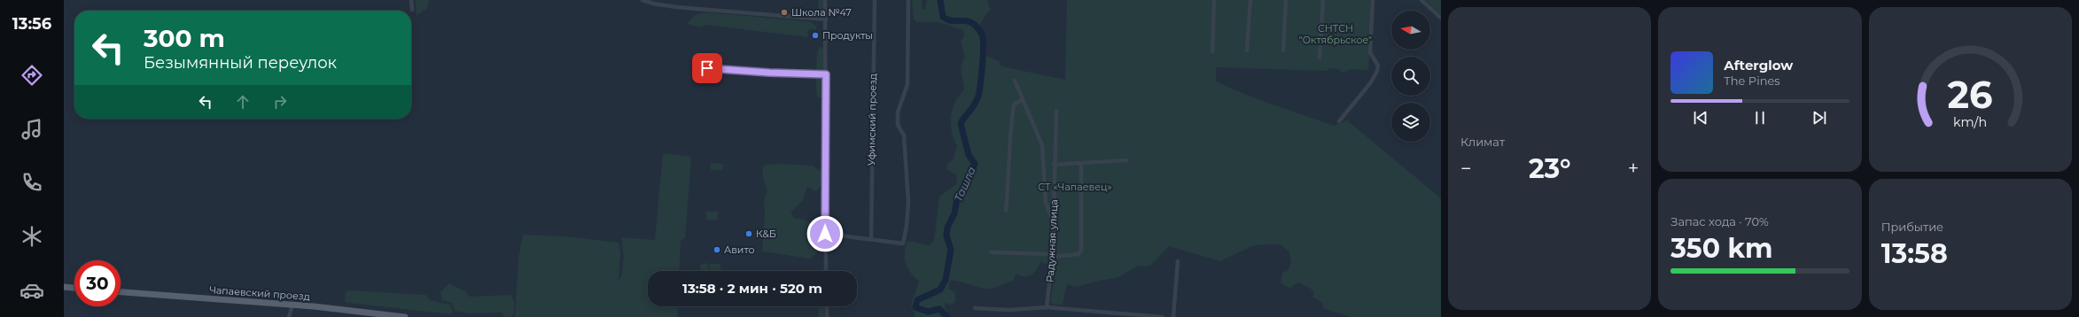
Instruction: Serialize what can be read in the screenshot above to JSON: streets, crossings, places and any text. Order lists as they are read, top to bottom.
{
  "streets": {
    "main road": ["Чапаевский проезд"],
    "street": ["Уфимский проезд", "Радужная улица"]
  },
  "water": ["Ташла"],
  "parks": ["СНТСН \"Октябрьское\"", "СТ «Чапаевец»"],
  "places": [
    "Школа №47",
    "Продукты",
    "К&Б",
    "Авито"
  ],
  "north": "left",
  "page": {
    "tabs": "13:56",
    "tile": [
      "Климат",
      ["Запас хода · 70%", "350 km"],
      ["Прибытие", "13:58"]
    ],
    "turn": ["300 m", "Безымянный переулок"],
    "song": ["Afterglow", "The Pines"],
    "heat": ["−", "23°", "+"],
    "limit": "30",
    "trip": "13:58 · 2 мин · 520 m",
    "gauge": ["26", "km/h"]
  }
}
